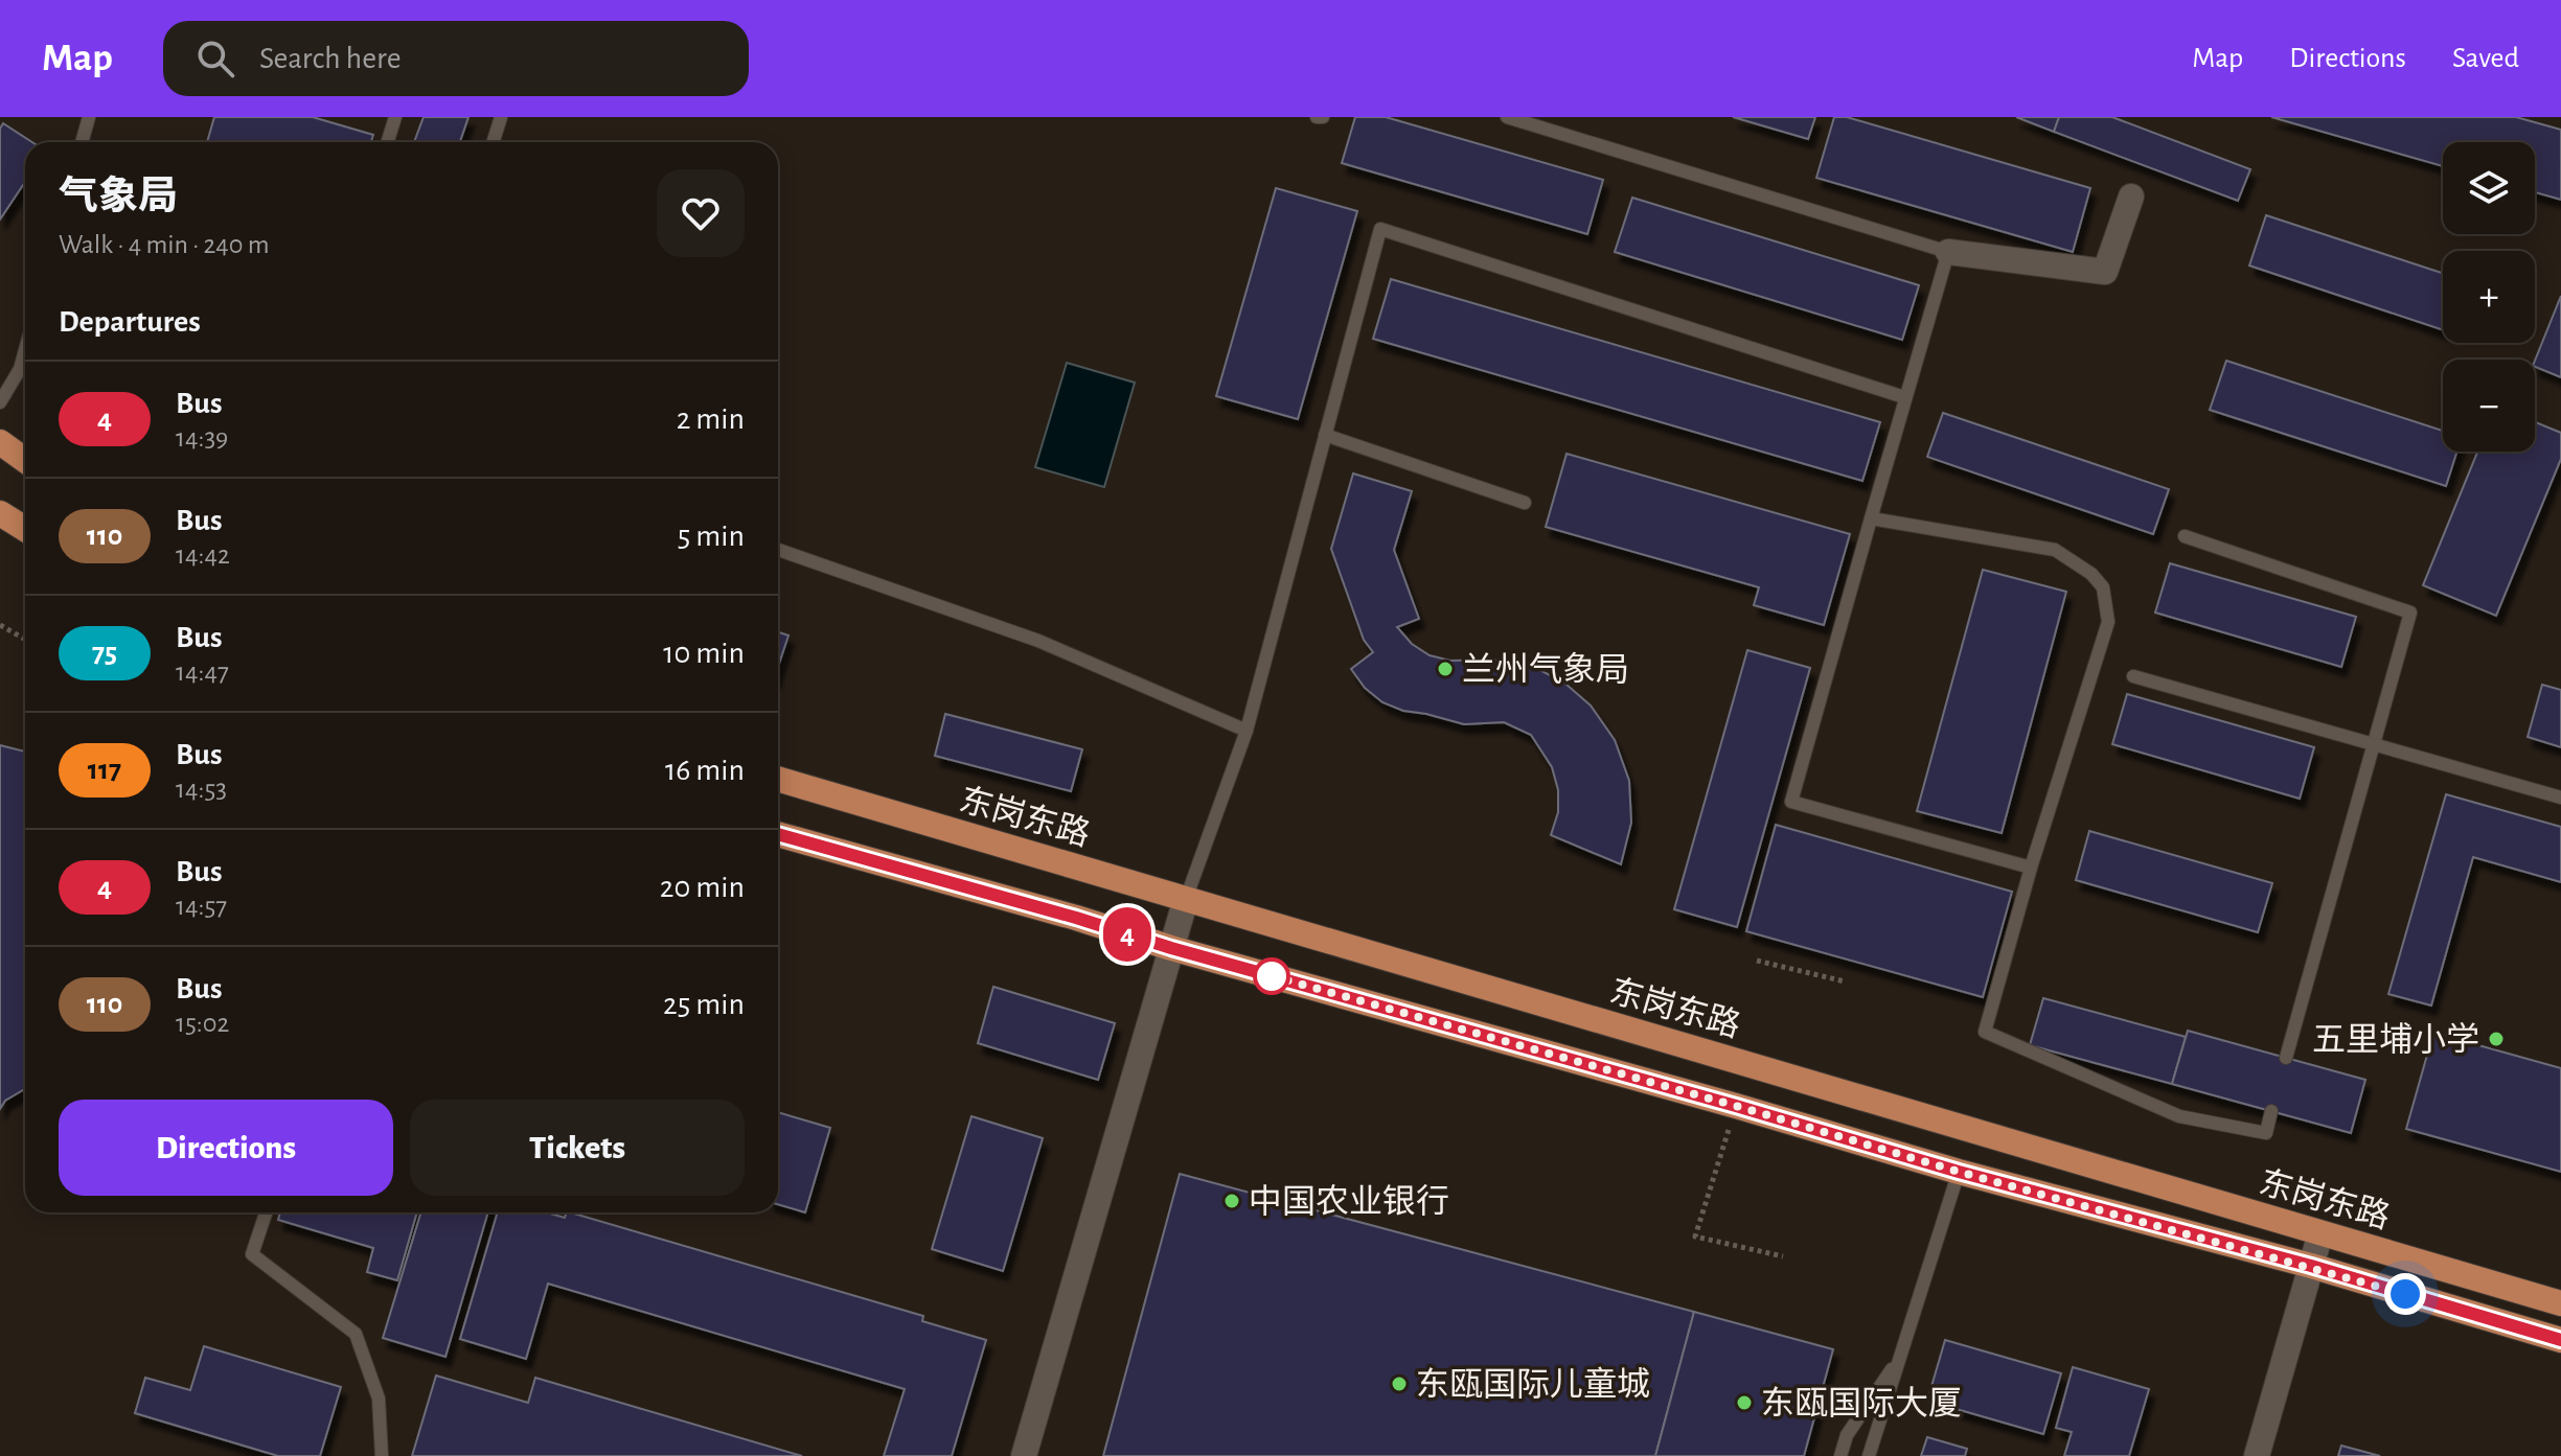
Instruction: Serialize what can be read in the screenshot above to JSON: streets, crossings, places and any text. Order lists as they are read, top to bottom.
{
  "streets": {
    "main road": ["东岗东路"]
  },
  "places": [
    "兰州气象局",
    "五里埔小学",
    "中国农业银行",
    "东瓯国际儿童城",
    "东瓯国际大厦"
  ],
  "lines": ["bus line 4"],
  "page": {
    "header": "Map",
    "search": "Search here",
    "nav": ["Map", "Directions", "Saved"],
    "on_map": "4",
    "map_buttons": ["+", "−"],
    "heading": [
      ["气象局", "Walk · 4 min · 240 m"],
      "Departures"
    ],
    "list": [
      {
        "mark": "4",
        "name": "Bus",
        "note": "14:39",
        "value": "2 min"
      },
      {
        "mark": "110",
        "name": "Bus",
        "note": "14:42",
        "value": "5 min"
      },
      {
        "mark": "75",
        "name": "Bus",
        "note": "14:47",
        "value": "10 min"
      },
      {
        "mark": "117",
        "name": "Bus",
        "note": "14:53",
        "value": "16 min"
      },
      {
        "mark": "4",
        "name": "Bus",
        "note": "14:57",
        "value": "20 min"
      },
      {
        "mark": "110",
        "name": "Bus",
        "note": "15:02",
        "value": "25 min"
      }
    ],
    "buttons": ["Directions", "Tickets"]
  }
}
